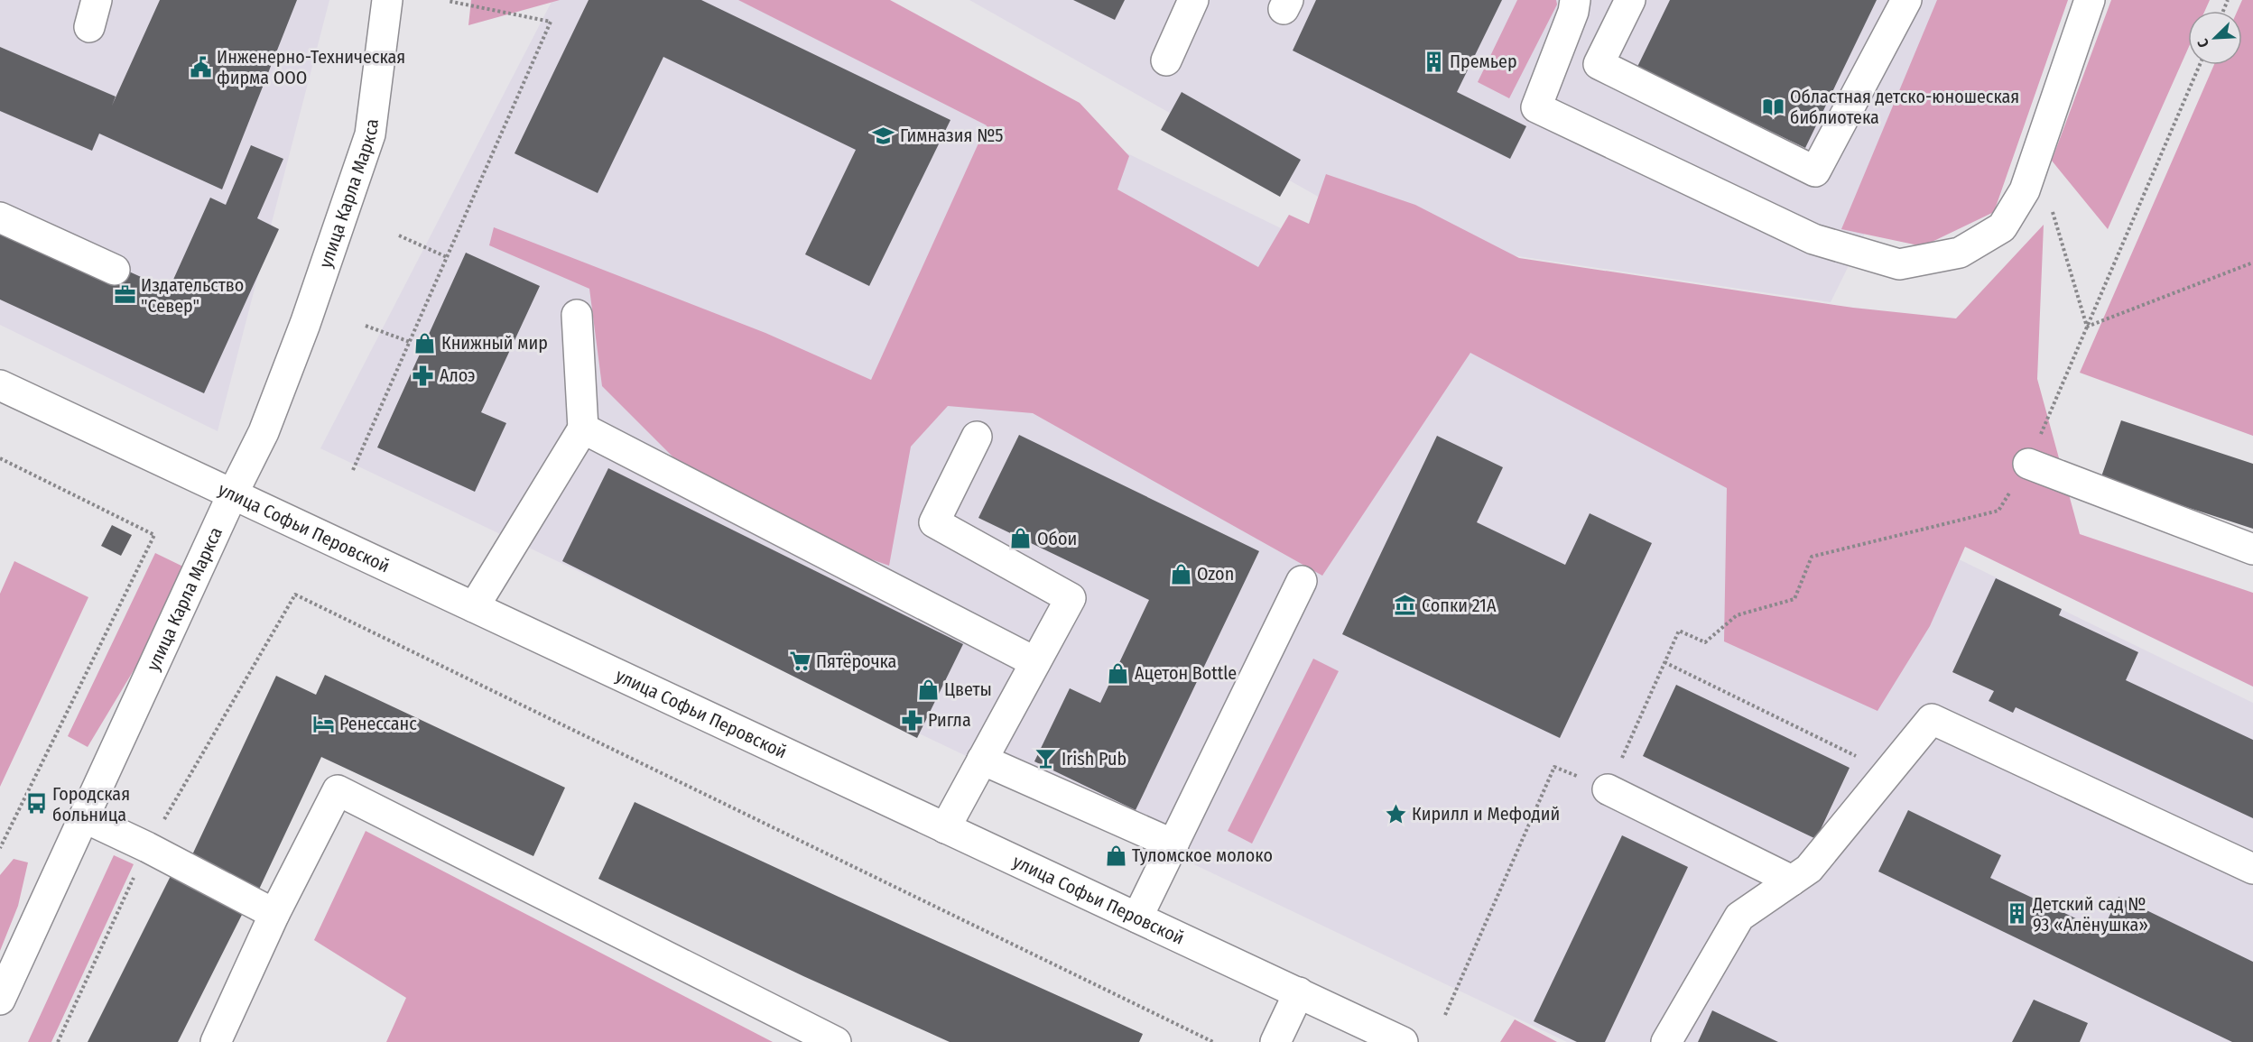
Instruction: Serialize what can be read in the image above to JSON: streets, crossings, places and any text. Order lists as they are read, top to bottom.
{
  "streets": {
    "street": ["улица Карла Маркса", "улица Софьи Перовской"]
  },
  "crossings": [
    ["улица Карла Маркса", "улица Софьи Перовской"]
  ],
  "places": {
    "building": ["Премьер", "Детский сад № 93 «Алёнушка»"],
    "public building": ["Инженерно-Техническая фирма ООО"],
    "library": ["Областная детско-юношеская библиотека"],
    "school or university": ["Гимназия №5"],
    "office": ["Издательство \"Север\""],
    "shop": [
      "Книжный мир",
      "Обои",
      "Ozon",
      "Ацетон Bottle",
      "Цветы",
      "Туломское молоко"
    ],
    "pharmacy": ["Алоэ", "Ригла"],
    "museum": ["Сопки 21А"],
    "supermarket": ["Пятёрочка"],
    "hotel": ["Ренессанс"],
    "bar": ["Irish Pub"],
    "bus stop": ["Городская больница"],
    "place": ["Кирилл и Мефодий"]
  },
  "north": "bottom left"
}
